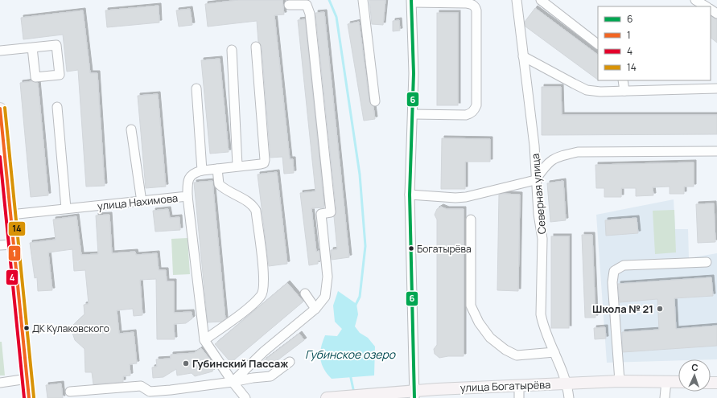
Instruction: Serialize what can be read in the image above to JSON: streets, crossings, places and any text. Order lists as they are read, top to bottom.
{
  "streets": {
    "main road": ["улица Богатырёва"],
    "street": ["Северная улица", "улица Нахимова"]
  },
  "crossings": [
    ["Северная улица", "улица Богатырёва"]
  ],
  "water": ["Губинское озеро"],
  "places": [
    "Богатырёва",
    "Школа № 21",
    "ДК Кулаковского",
    "Губинский Пассаж"
  ],
  "lines": [
    "transit line 6",
    "transit line 14",
    "transit line 1",
    "transit line 4"
  ],
  "legend": [
    "6",
    "1",
    "4",
    "14"
  ],
  "north": "top"
}
